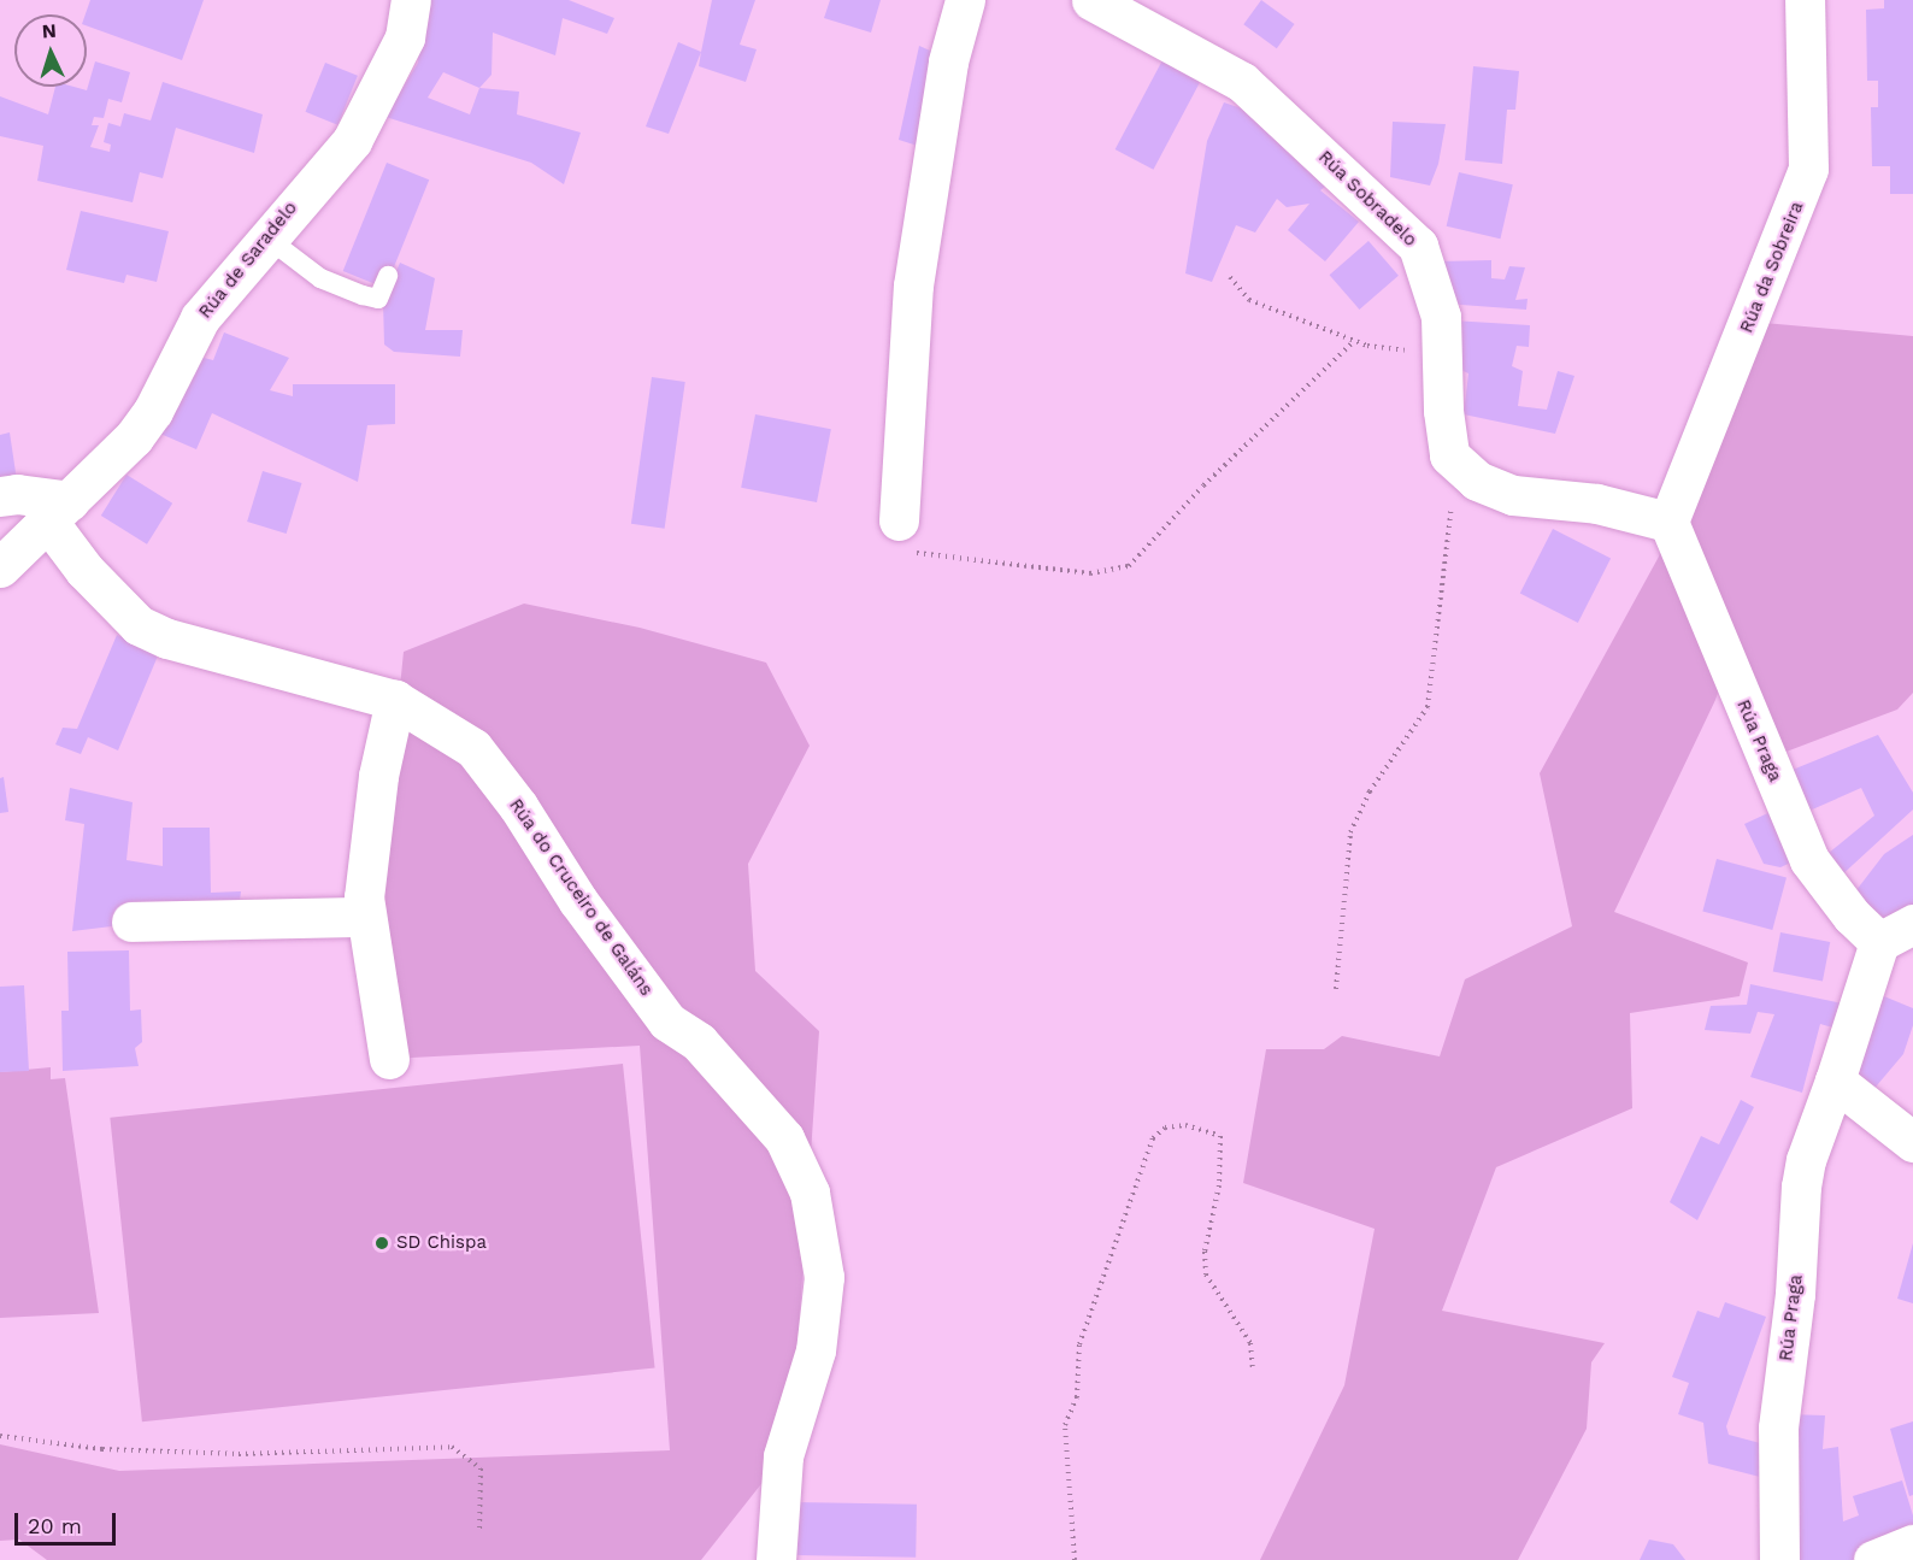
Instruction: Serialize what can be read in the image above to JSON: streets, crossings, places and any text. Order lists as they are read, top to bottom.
{
  "streets": {
    "street": [
      "Rúa Sobradelo",
      "Rúa de Saradelo",
      "Rúa da Sobreira",
      "Rúa Praga",
      "Rúa do Cruceiro de Galáns"
    ]
  },
  "crossings": [
    ["Rúa de Saradelo", "Rúa do Cruceiro de Galáns"],
    ["Rúa da Sobreira", "Rúa Praga"]
  ],
  "places": ["SD Chispa"],
  "scale_bar": "20 m",
  "north": "top"
}
